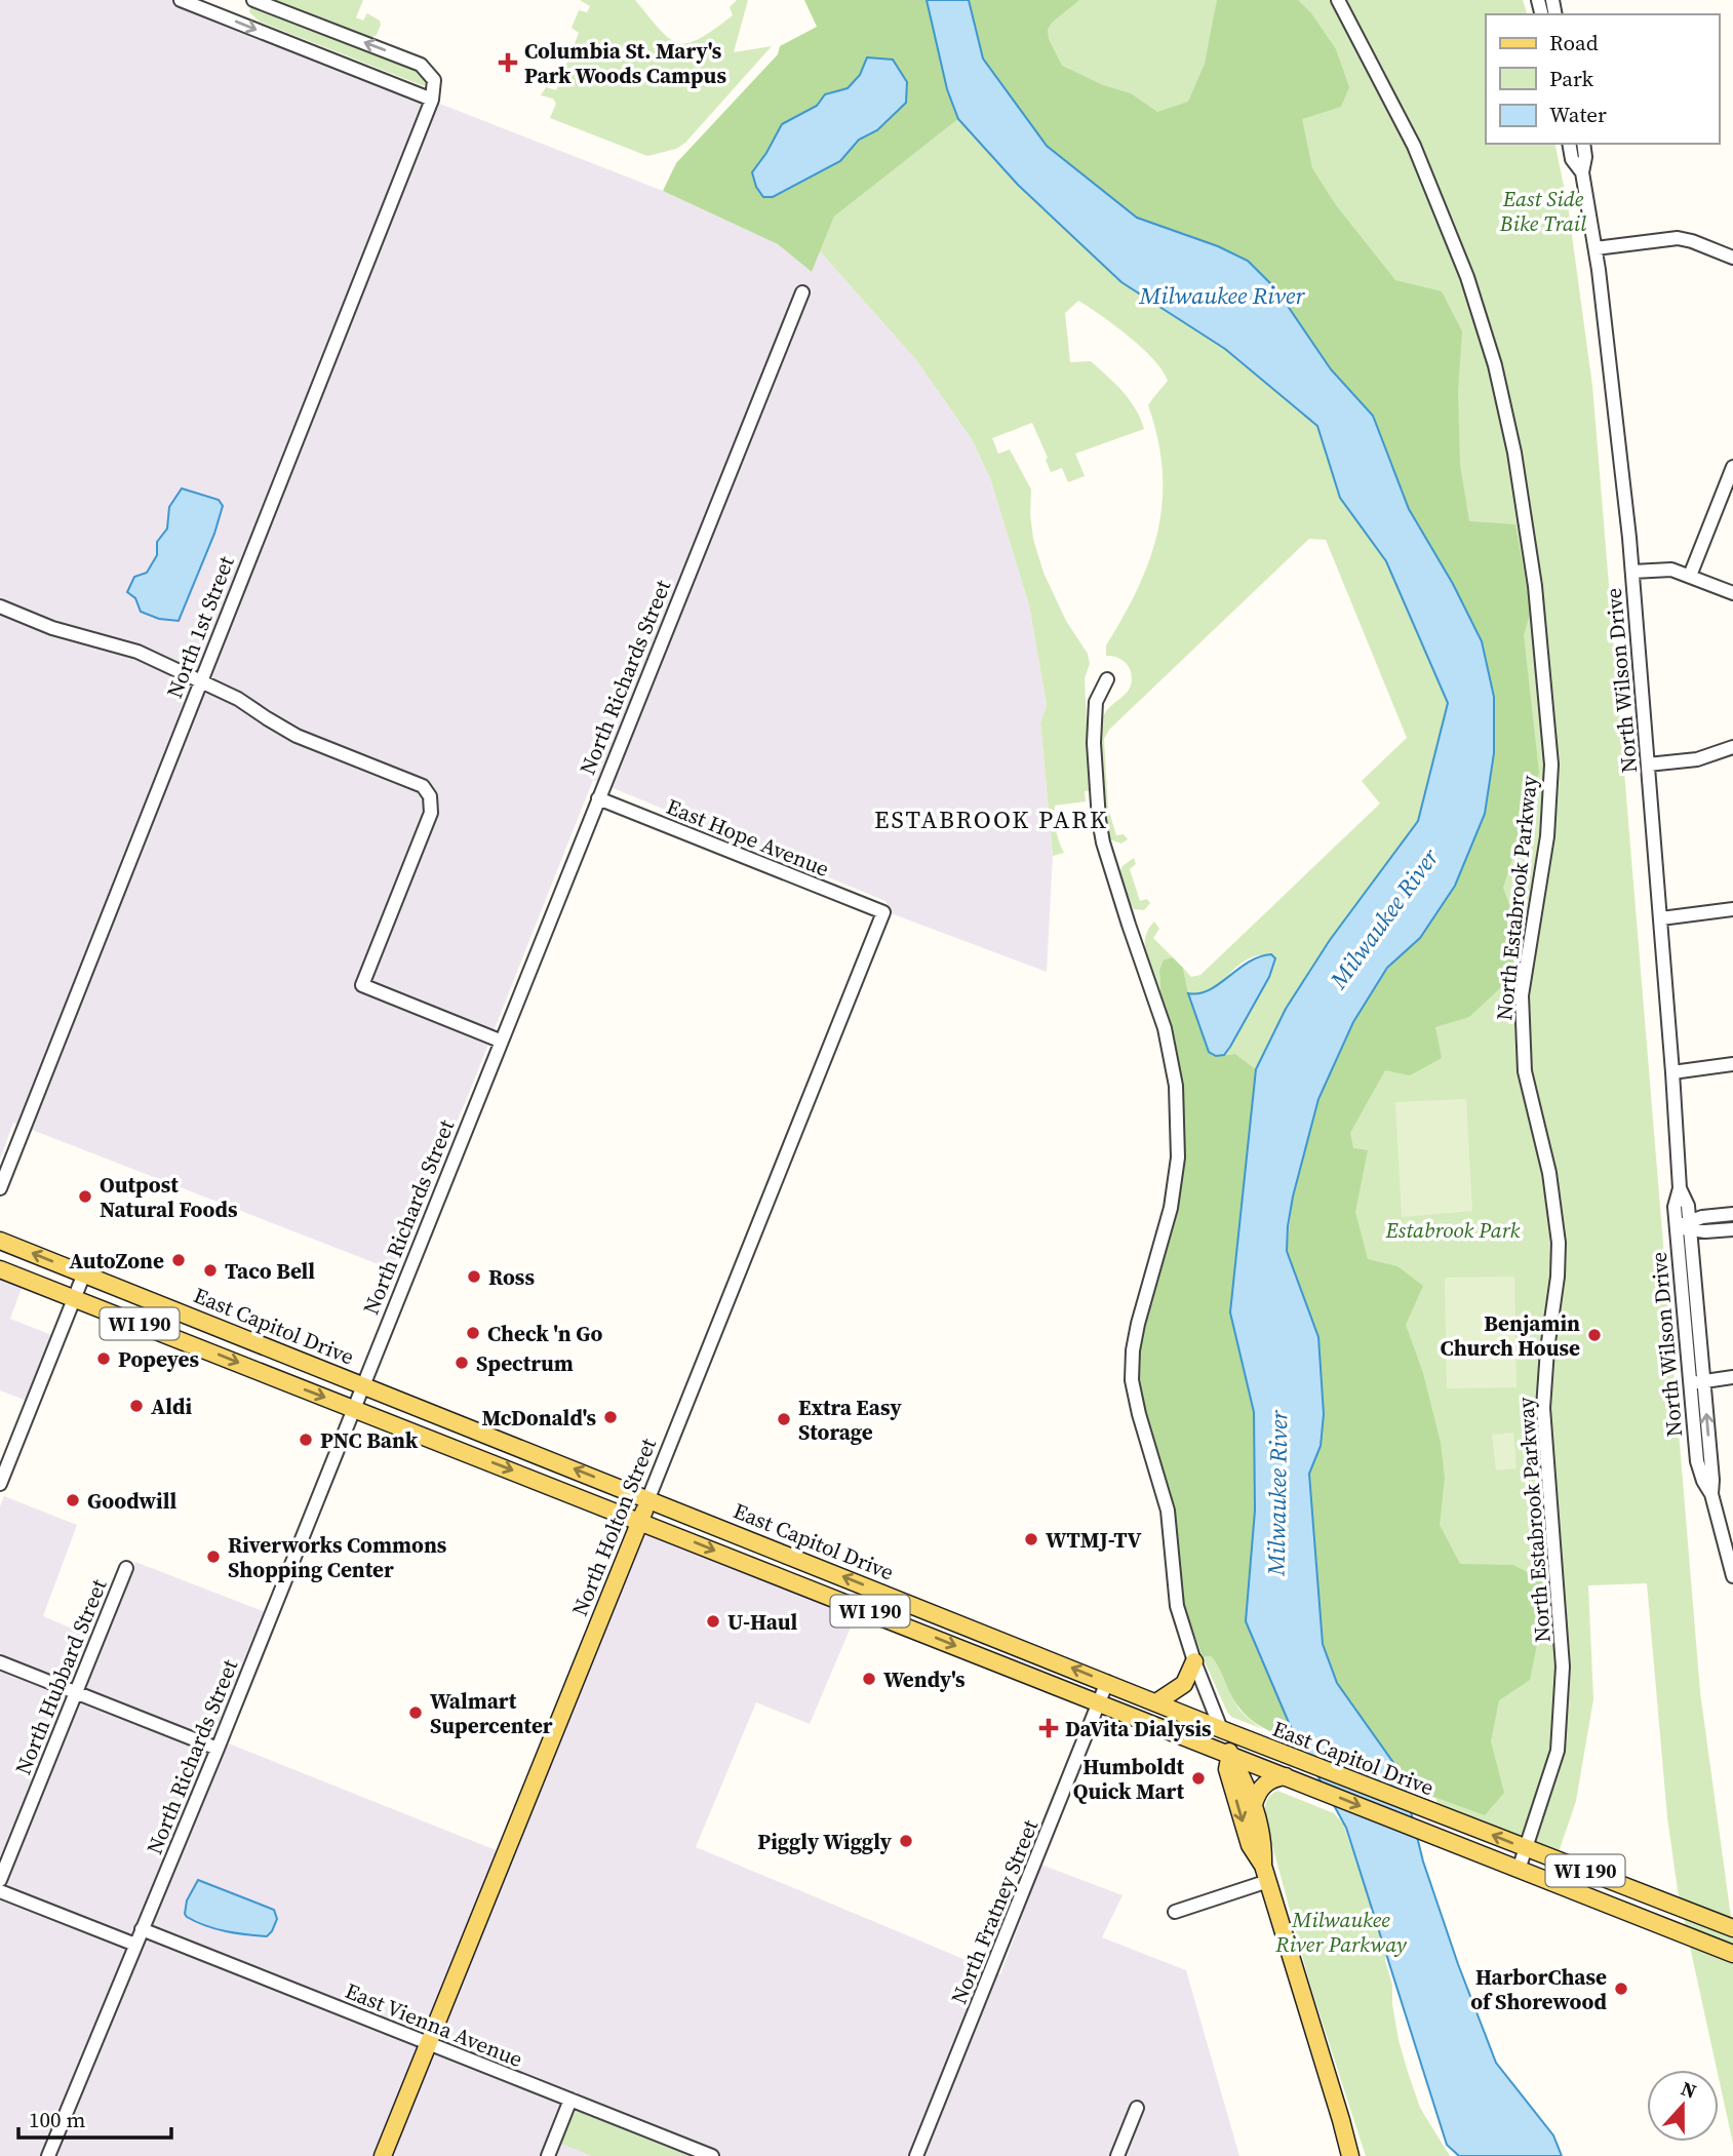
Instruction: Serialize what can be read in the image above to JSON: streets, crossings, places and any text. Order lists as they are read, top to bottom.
{
  "streets": {
    "main road": ["WI 190", "East Capitol Drive", "North Holton Street"],
    "street": [
      "North 1st Street",
      "North Richards Street",
      "North Wilson Drive",
      "East Hope Avenue",
      "North Estabrook Parkway",
      "North Hubbard Street",
      "North Fratney Street",
      "East Vienna Avenue"
    ]
  },
  "crossings": [
    ["North Richards Street", "East Hope Avenue"],
    ["North Richards Street", "East Capitol Drive"],
    ["North Richards Street", "East Vienna Avenue"],
    ["East Hope Avenue", "North Holton Street"],
    ["North Estabrook Parkway", "East Capitol Drive"],
    ["East Capitol Drive", "North Holton Street"],
    ["East Capitol Drive", "North Fratney Street"],
    ["North Holton Street", "East Vienna Avenue"]
  ],
  "districts": ["ESTABROOK PARK"],
  "water": ["Milwaukee River"],
  "parks": ["East Side Bike Trail", "Estabrook Park", "Milwaukee River Parkway"],
  "places": {
    "health": ["Columbia St. Mary's Park Woods Campus", "DaVita Dialysis"],
    "other": [
      "Outpost Natural Foods",
      "AutoZone",
      "Taco Bell",
      "Ross",
      "Check 'n Go",
      "Benjamin Church House",
      "Popeyes",
      "Spectrum",
      "Aldi",
      "McDonald's",
      "Extra Easy Storage",
      "PNC Bank",
      "Goodwill",
      "WTMJ-TV",
      "Riverworks Commons Shopping Center",
      "U-Haul",
      "Wendy's",
      "Walmart Supercenter",
      "Humboldt Quick Mart",
      "Piggly Wiggly",
      "HarborChase of Shorewood"
    ]
  },
  "legend": ["Road", "Park", "Water"],
  "scale_bar": "100 m",
  "north": "top"
}
